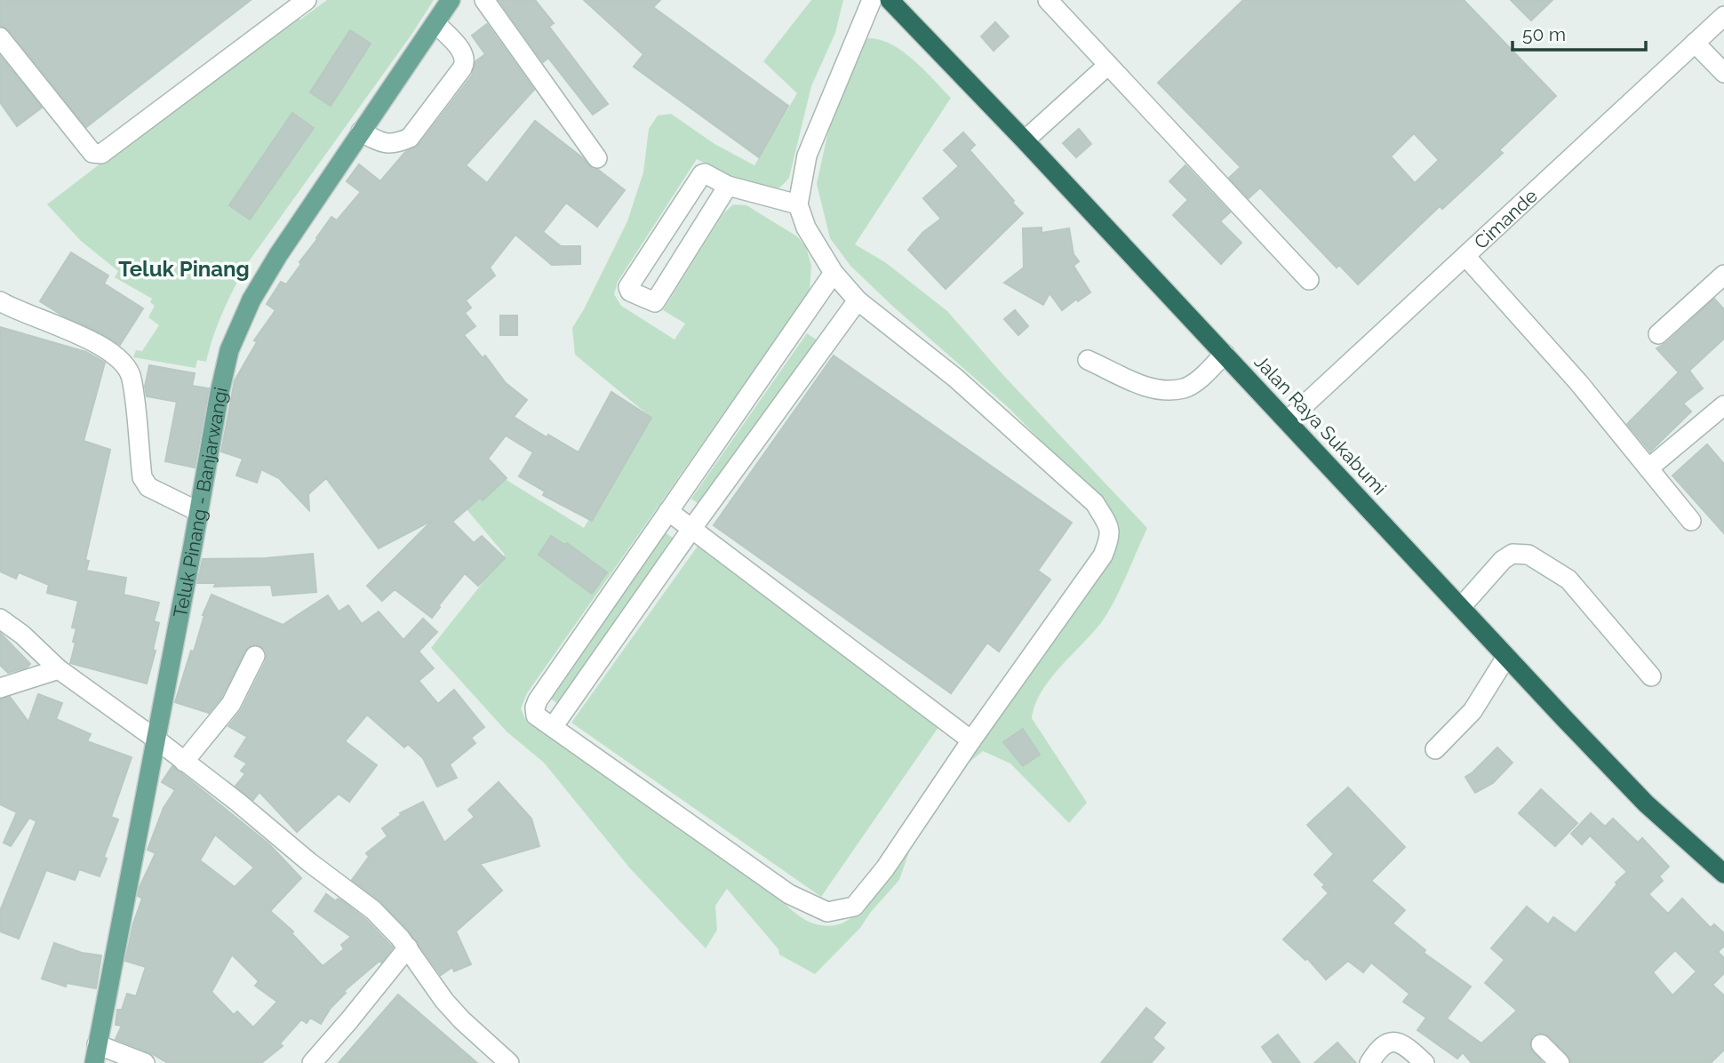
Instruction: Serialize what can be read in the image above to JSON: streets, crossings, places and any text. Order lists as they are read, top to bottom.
{
  "streets": {
    "highway": ["Jalan Raya Sukabumi"],
    "main road": ["Teluk Pinang - Banjarwangi"],
    "street": ["Cimande"]
  },
  "crossings": [
    ["Cimande", "Jalan Raya Sukabumi"]
  ],
  "districts": ["Teluk Pinang"],
  "scale_bar": "50 m"
}
